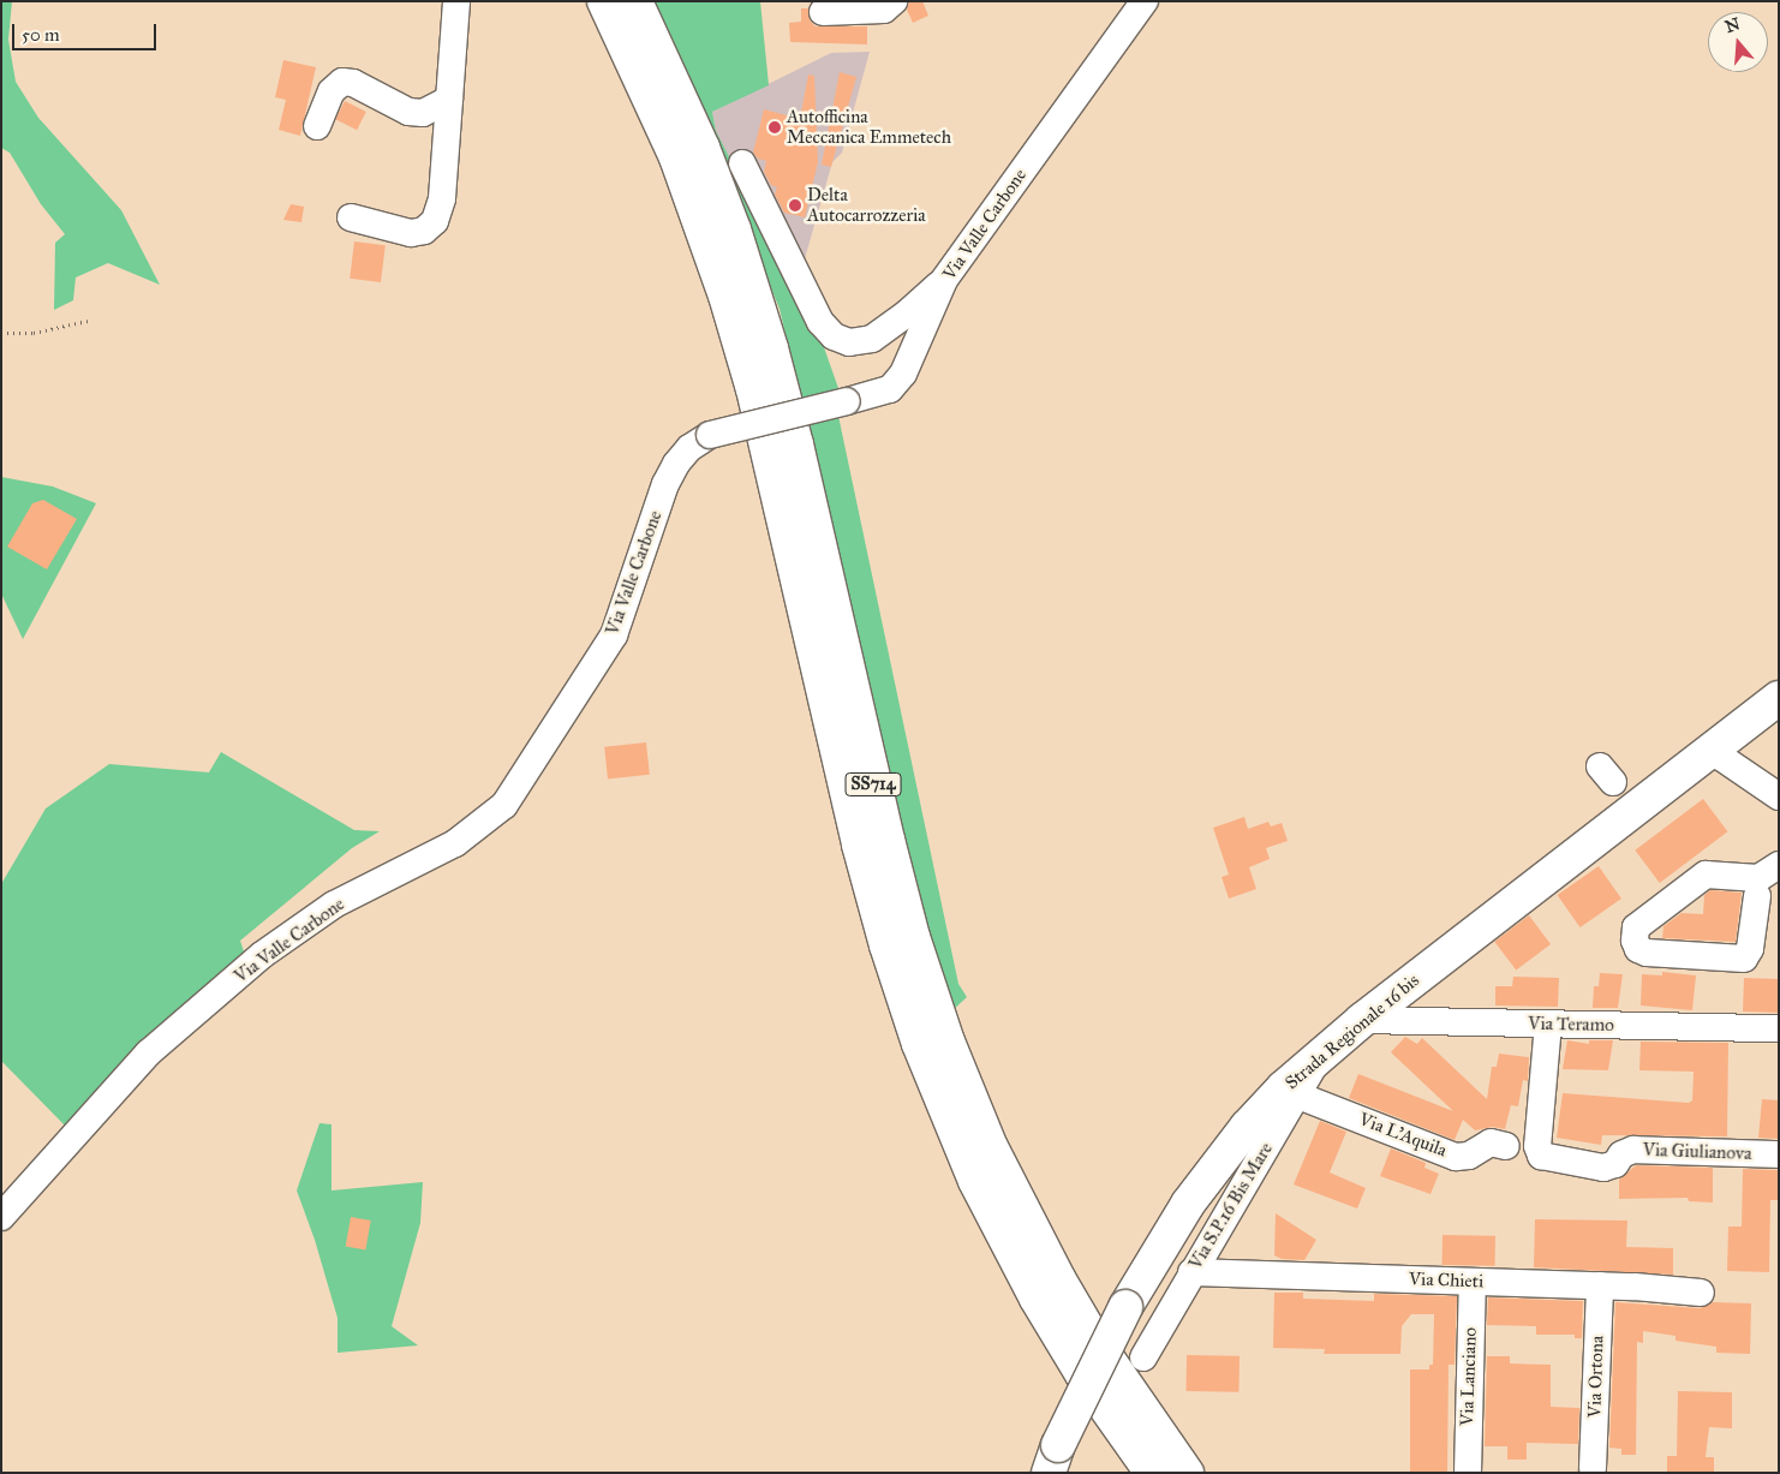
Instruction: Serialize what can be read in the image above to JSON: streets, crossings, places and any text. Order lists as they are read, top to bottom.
{
  "streets": {
    "main road": ["SS714", "Strada Regionale 16 bis"],
    "street": [
      "Via Valle Carbone",
      "Via Teramo",
      "Via L'Aquila",
      "Via Giulianova",
      "Via S.P.16 Bis Mare",
      "Via Chieti",
      "Via Lanciano",
      "Via Ortona"
    ]
  },
  "crossings": [
    ["Via Teramo", "Strada Regionale 16 bis"],
    ["Via Teramo", "Via Giulianova"],
    ["Via Teramo", "Via S.P.16 Bis Mare"],
    ["Strada Regionale 16 bis", "Via L'Aquila"],
    ["Strada Regionale 16 bis", "Via S.P.16 Bis Mare"],
    ["Via L'Aquila", "Via S.P.16 Bis Mare"],
    ["Via S.P.16 Bis Mare", "Via Chieti"],
    ["Via Chieti", "Via Lanciano"],
    ["Via Chieti", "Via Ortona"]
  ],
  "places": ["Autofficina Meccanica Emmetech", "Delta Autocarrozzeria"],
  "scale_bar": "50 m",
  "north": "top"
}
